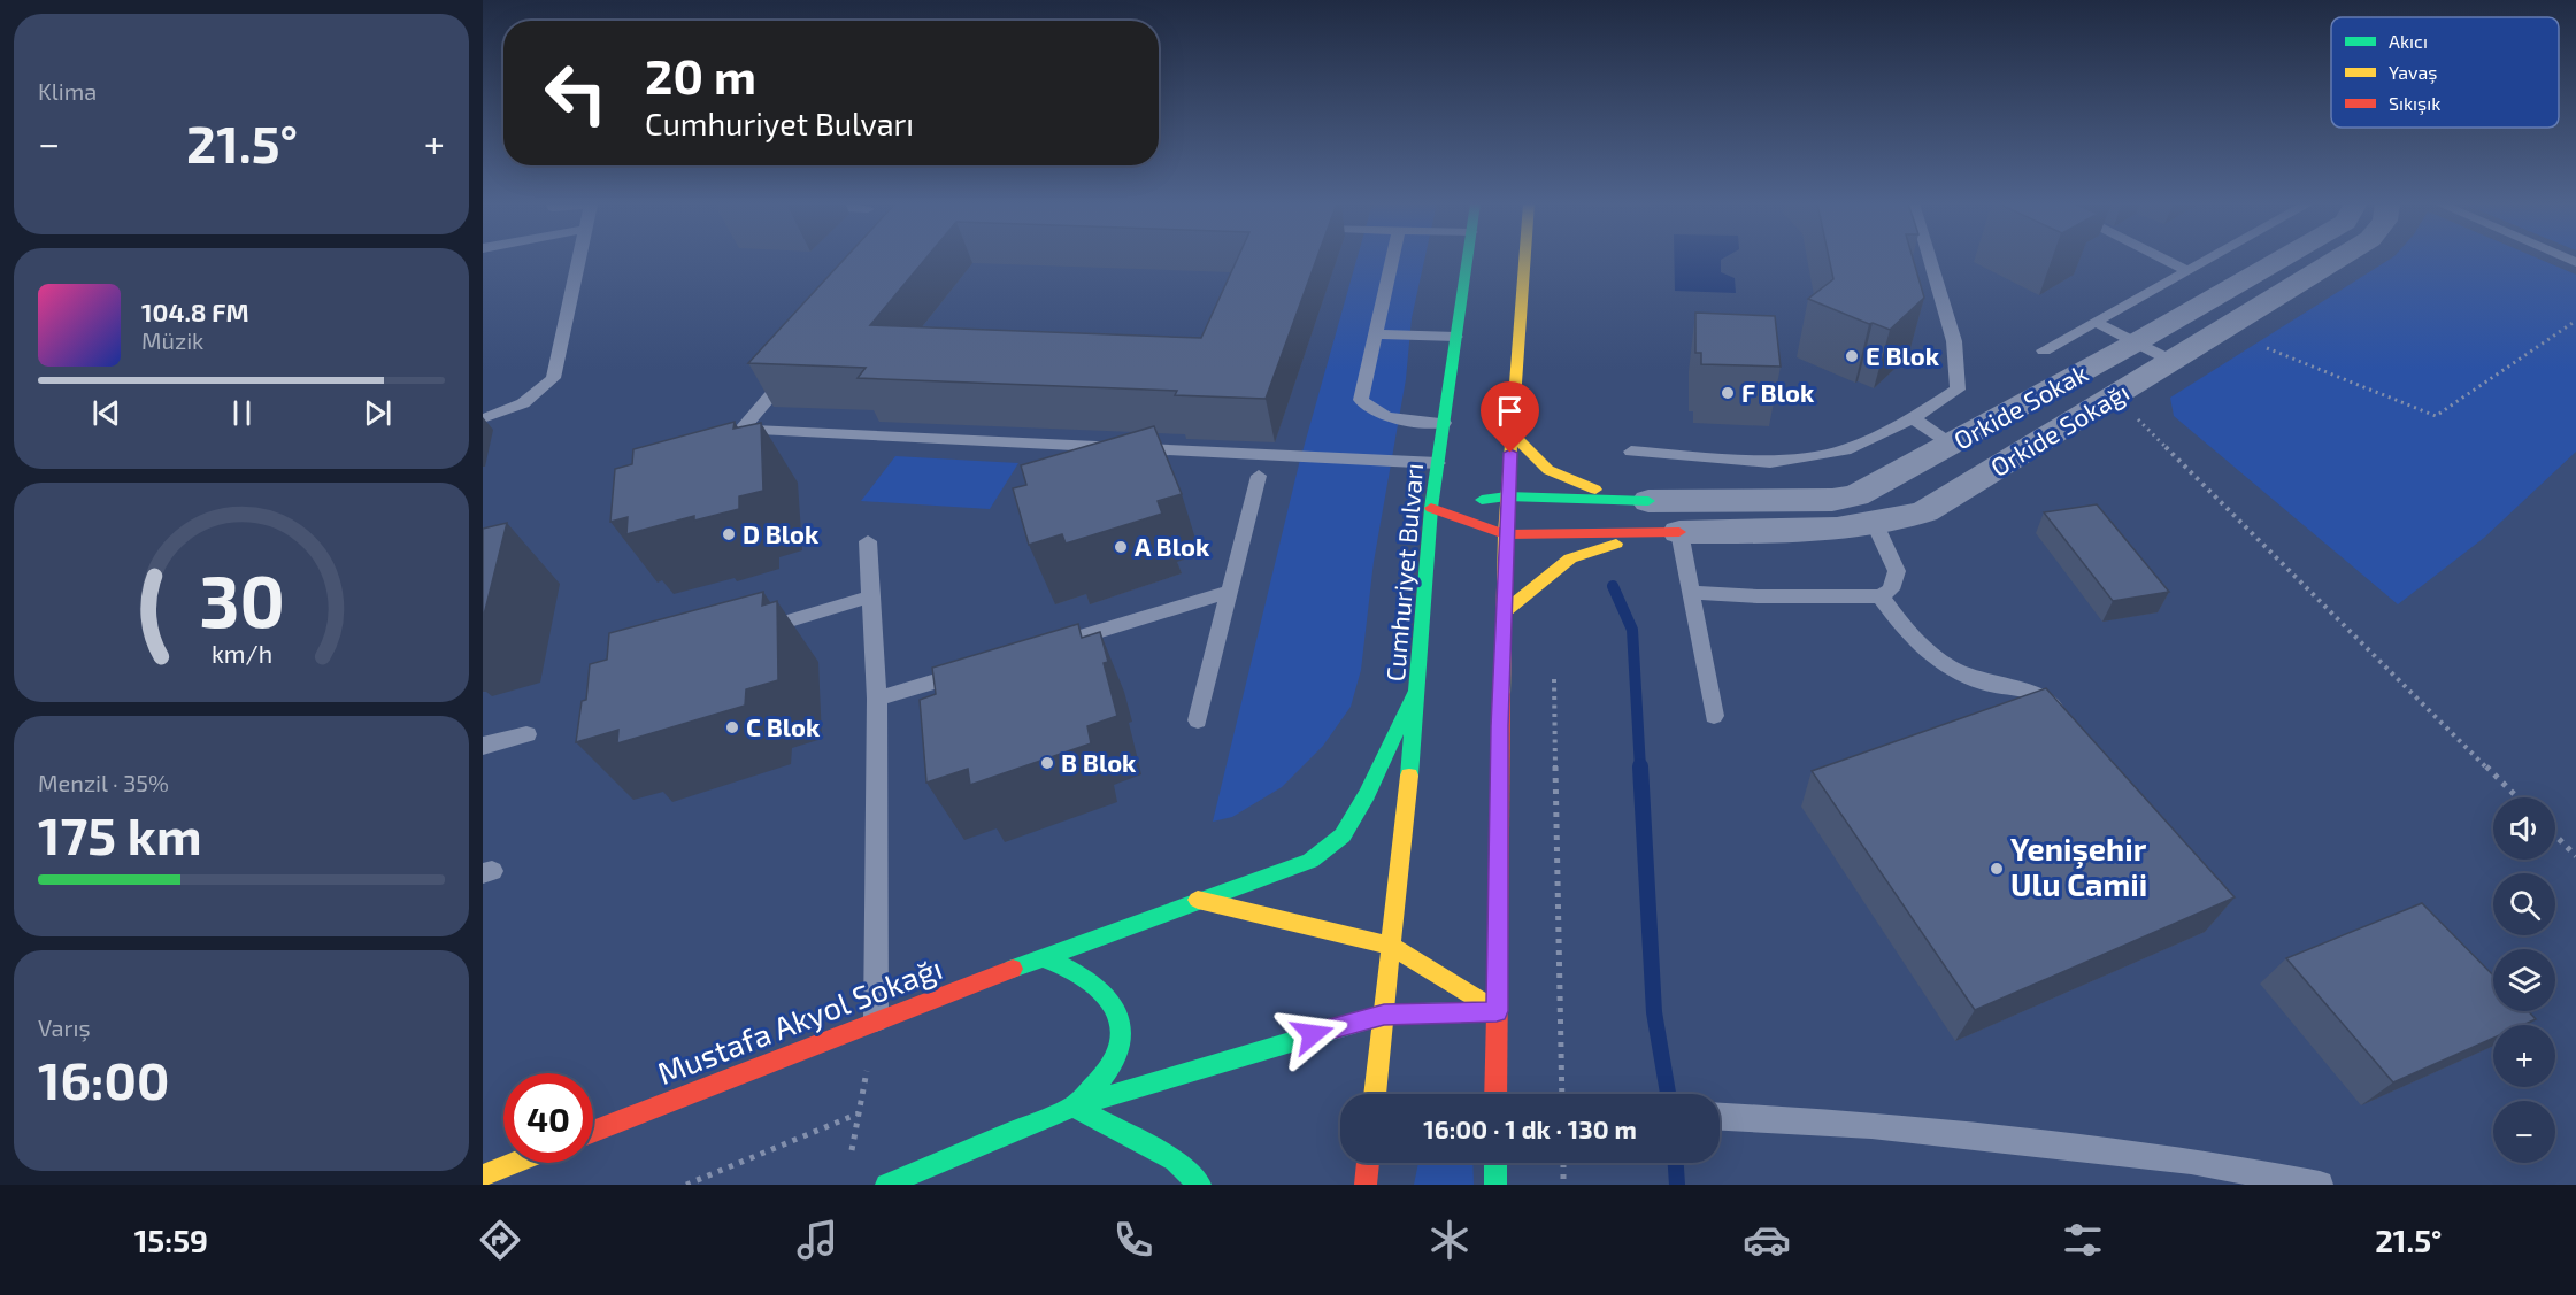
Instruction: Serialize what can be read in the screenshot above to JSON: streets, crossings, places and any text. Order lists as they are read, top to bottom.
{
  "streets": {
    "street": [
      "Orkide Sokak",
      "Orkide Sokağı",
      "Cumhuriyet Bulvarı",
      "Mustafa Akyol Sokağı"
    ]
  },
  "crossings": [
    ["Cumhuriyet Bulvarı", "Mustafa Akyol Sokağı"]
  ],
  "places": [
    "E Blok",
    "F Blok",
    "D Blok",
    "A Blok",
    "C Blok",
    "B Blok",
    "Yenişehir Ulu Camii"
  ],
  "legend": ["Akıcı", "Yavaş", "Sıkışık"],
  "page": {
    "tile": [
      "Klima",
      ["Menzil · 35%", "175 km"],
      ["Varış", "16:00"]
    ],
    "turn": ["20 m", "Cumhuriyet Bulvarı"],
    "heat": ["−", "21.5°", "+"],
    "song": ["104.8 FM", "Müzik"],
    "map_buttons": ["+", "−"],
    "limit": "40",
    "trip": "16:00 · 1 dk · 130 m",
    "tabs": ["15:59", "21.5°"],
    "gauge": ["30", "km/h"]
  }
}
